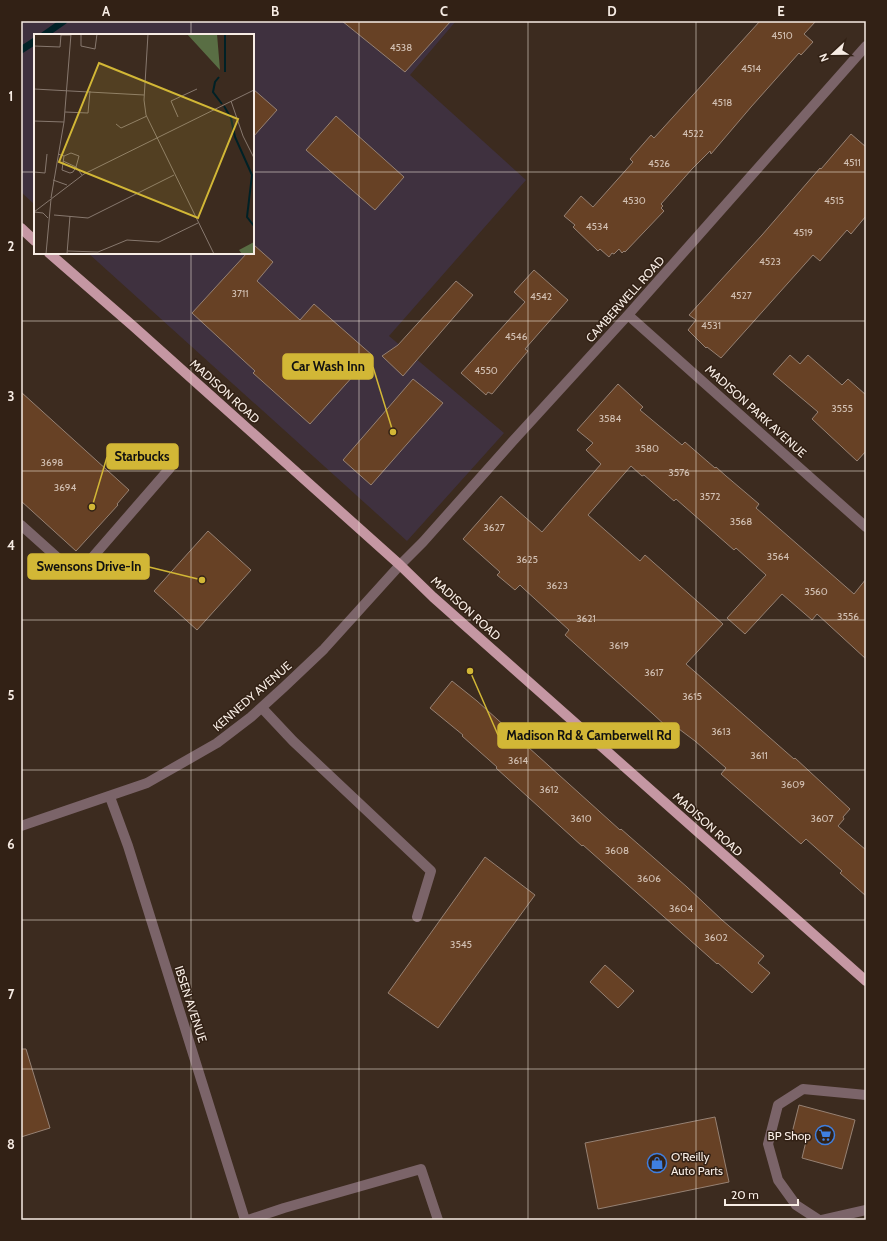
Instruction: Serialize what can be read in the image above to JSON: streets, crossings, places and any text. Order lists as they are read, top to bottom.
{
  "streets": {
    "main road": ["MADISON ROAD"],
    "street": [
      "CAMBERWELL ROAD",
      "MADISON PARK AVENUE",
      "KENNEDY AVENUE",
      "IBSEN AVENUE"
    ]
  },
  "crossings": [
    ["CAMBERWELL ROAD", "MADISON ROAD"],
    ["CAMBERWELL ROAD", "MADISON PARK AVENUE"],
    ["CAMBERWELL ROAD", "KENNEDY AVENUE"],
    ["MADISON ROAD", "KENNEDY AVENUE"],
    ["KENNEDY AVENUE", "IBSEN AVENUE"]
  ],
  "places": {
    "other": [
      "Car Wash Inn",
      "Starbucks",
      "Swensons Drive-In",
      "Madison Rd & Camberwell Rd"
    ],
    "supermarket": ["BP Shop"],
    "shop": ["O'Reilly Auto Parts"]
  },
  "house_numbers": [
    "4510",
    "4538",
    "4514",
    "4518",
    "4522",
    "4511",
    "4526",
    "4530",
    "4515",
    "4534",
    "4519",
    "4523",
    "3711",
    "4527",
    "4542",
    "4531",
    "4546",
    "4550",
    "3555",
    "3584",
    "3580",
    "3698",
    "3576",
    "3694",
    "3572",
    "3568",
    "3627",
    "3564",
    "3625",
    "3623",
    "3560",
    "3556",
    "3621",
    "3619",
    "3617",
    "3615",
    "3613",
    "3611",
    "3614",
    "3609",
    "3612",
    "3610",
    "3607",
    "3608",
    "3606",
    "3604",
    "3602",
    "3545"
  ],
  "scale_bar": "20 m",
  "north": "left",
  "grid": {
    "columns": [
      "A",
      "B",
      "C",
      "D",
      "E"
    ],
    "rows": [
      "1",
      "2",
      "3",
      "4",
      "5",
      "6",
      "7",
      "8"
    ]
  }
}
